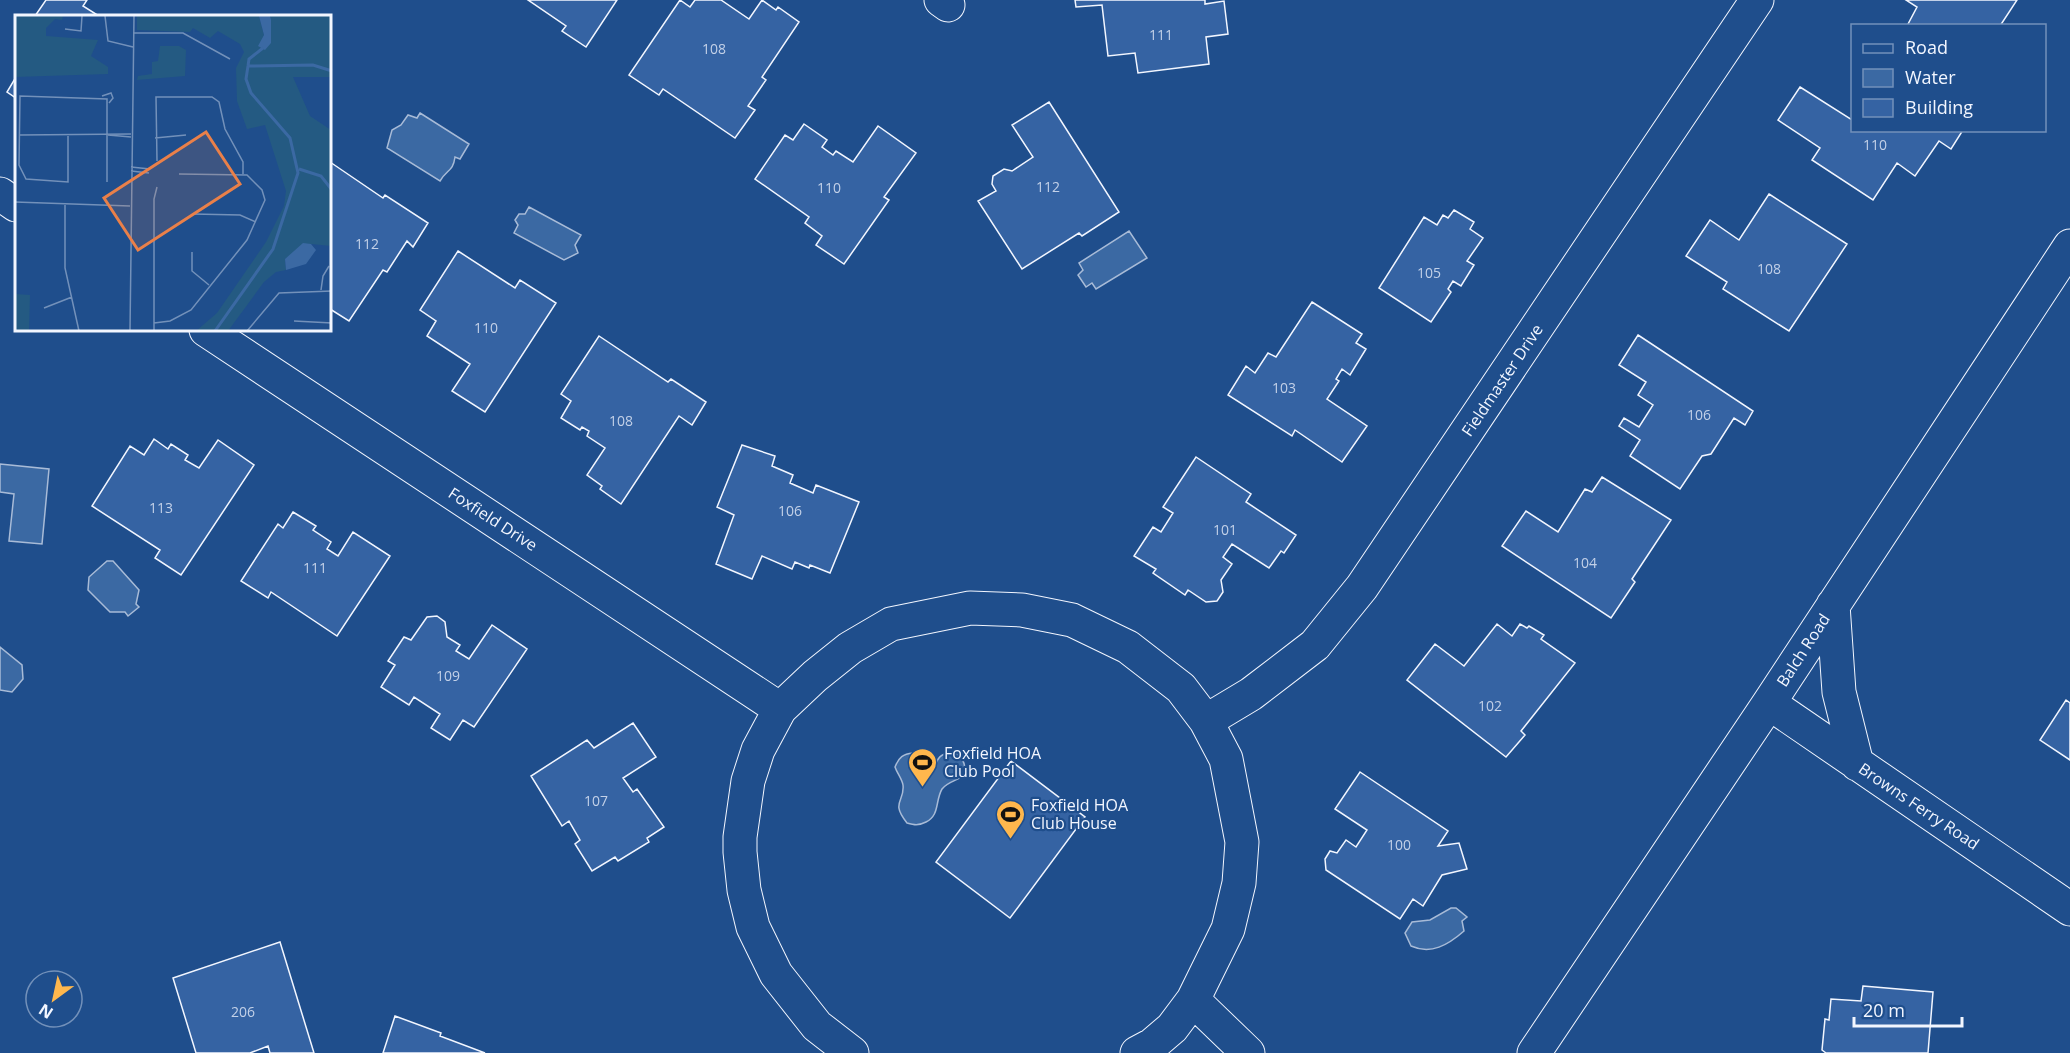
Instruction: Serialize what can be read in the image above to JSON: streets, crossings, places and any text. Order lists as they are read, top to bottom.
{
  "streets": {
    "street": [
      "Fieldmaster Drive",
      "Foxfield Drive",
      "Balch Road",
      "Browns Ferry Road"
    ]
  },
  "crossings": [
    ["Balch Road", "Browns Ferry Road"]
  ],
  "places": {
    "sports": ["Foxfield HOA Club Pool", "Foxfield HOA Club House"]
  },
  "house_numbers": [
    "111",
    "108",
    "110",
    "112",
    "110",
    "112",
    "108",
    "105",
    "110",
    "103",
    "106",
    "108",
    "113",
    "106",
    "101",
    "104",
    "111",
    "109",
    "102",
    "107",
    "100",
    "206"
  ],
  "legend": ["Road", "Water", "Building"],
  "scale_bar": "20 m",
  "north": "bottom left"
}
